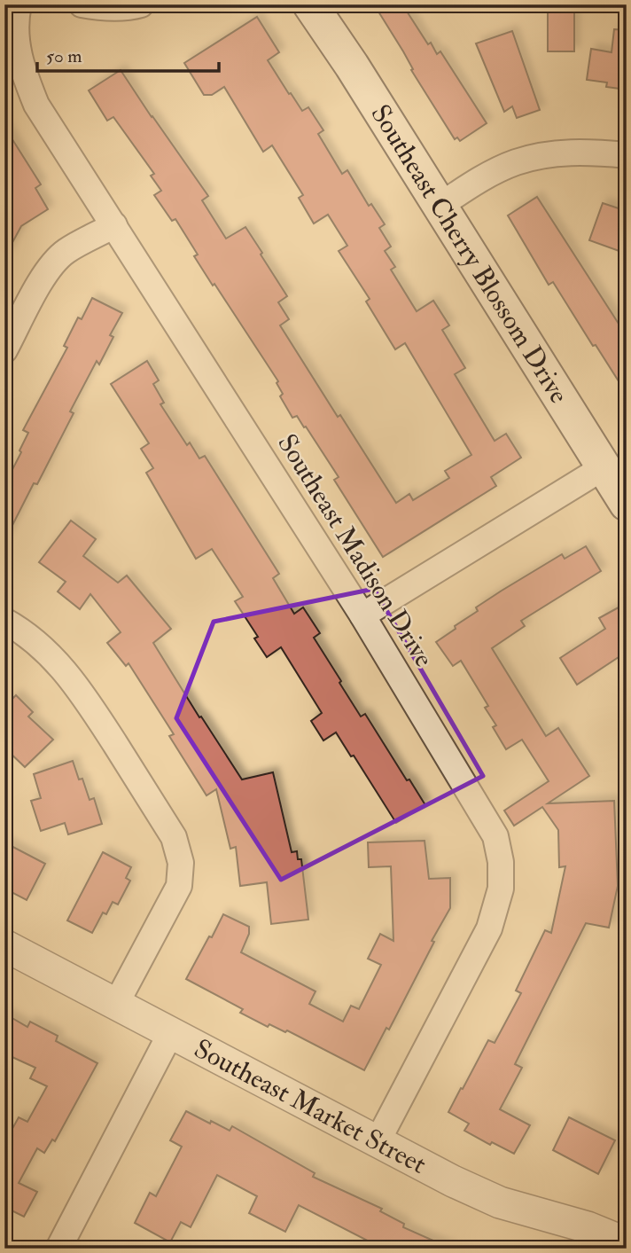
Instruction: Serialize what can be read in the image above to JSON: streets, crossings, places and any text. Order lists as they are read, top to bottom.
{
  "streets": {
    "main road": ["Southeast Cherry Blossom Drive"],
    "street": ["Southeast Madison Drive", "Southeast Market Street"]
  },
  "crossings": [
    ["Southeast Madison Drive", "Southeast Market Street"]
  ],
  "scale_bar": "50 m"
}
